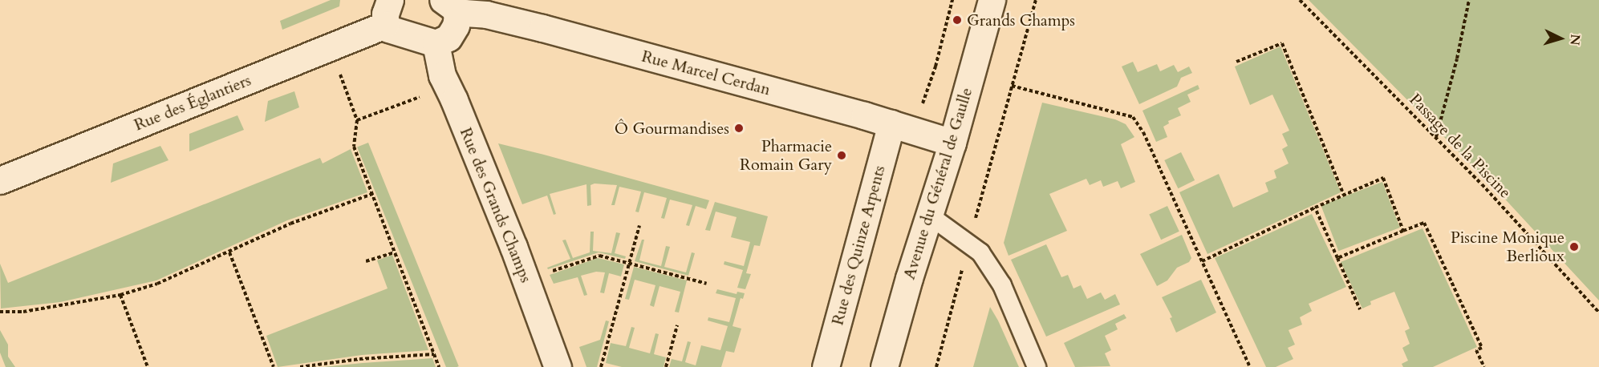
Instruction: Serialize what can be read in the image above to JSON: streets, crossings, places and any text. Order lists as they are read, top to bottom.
{
  "streets": {
    "street": [
      "Rue Marcel Cerdan",
      "Rue des Églantiers",
      "Avenue du Général de Gaulle",
      "Rue des Grands Champs",
      "Rue des Quinze Arpents"
    ],
    "path": ["Passage de la Piscine"]
  },
  "crossings": [
    ["Rue Marcel Cerdan", "Avenue du Général de Gaulle"],
    ["Rue Marcel Cerdan", "Rue des Quinze Arpents"]
  ],
  "places": [
    "Grands Champs",
    "Ô Gourmandises",
    "Pharmacie Romain Gary",
    "Piscine Monique Berlioux"
  ],
  "north": "right"
}
